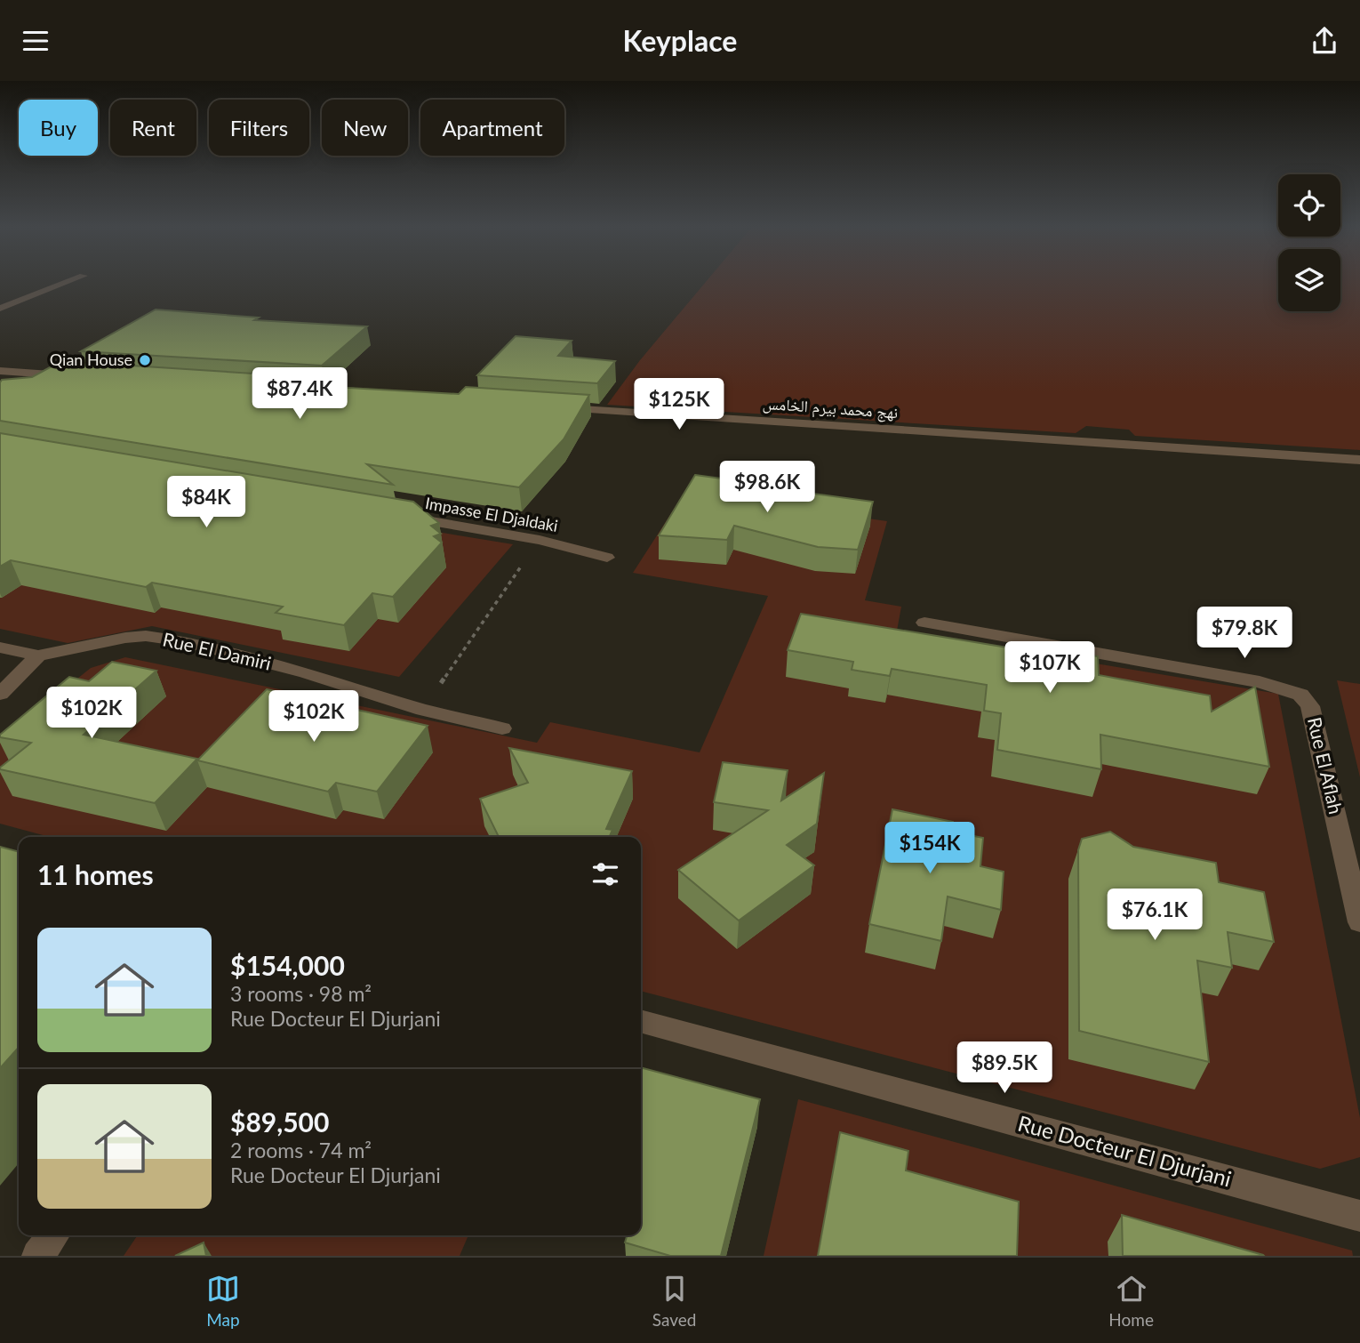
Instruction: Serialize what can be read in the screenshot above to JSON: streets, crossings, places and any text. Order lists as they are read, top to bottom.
{
  "streets": {
    "street": [
      "نهج محمد بيرم الخامس",
      "Impasse El Djaldaki",
      "Rue El Damiri",
      "Rue El Aflah",
      "Rue Docteur El Djurjani"
    ]
  },
  "places": ["Qian House"],
  "page": {
    "header": "Keyplace",
    "chip": [
      "Buy",
      "Rent",
      "Filters",
      "New",
      "Apartment"
    ],
    "price": [
      "$87.4K",
      "$125K",
      "$98.6K",
      "$84K",
      "$79.8K",
      "$107K",
      "$102K",
      "$102K",
      "$154K",
      "$76.1K",
      "$89.5K"
    ],
    "heading": "11 homes",
    "list": [
      {
        "name": "$154,000",
        "note": "3 rooms · 98 m² · Rue Docteur El Djurjani"
      },
      {
        "name": "$89,500",
        "note": "2 rooms · 74 m² · Rue Docteur El Djurjani"
      }
    ],
    "tabs": ["Map", "Saved", "Home"]
  }
}
